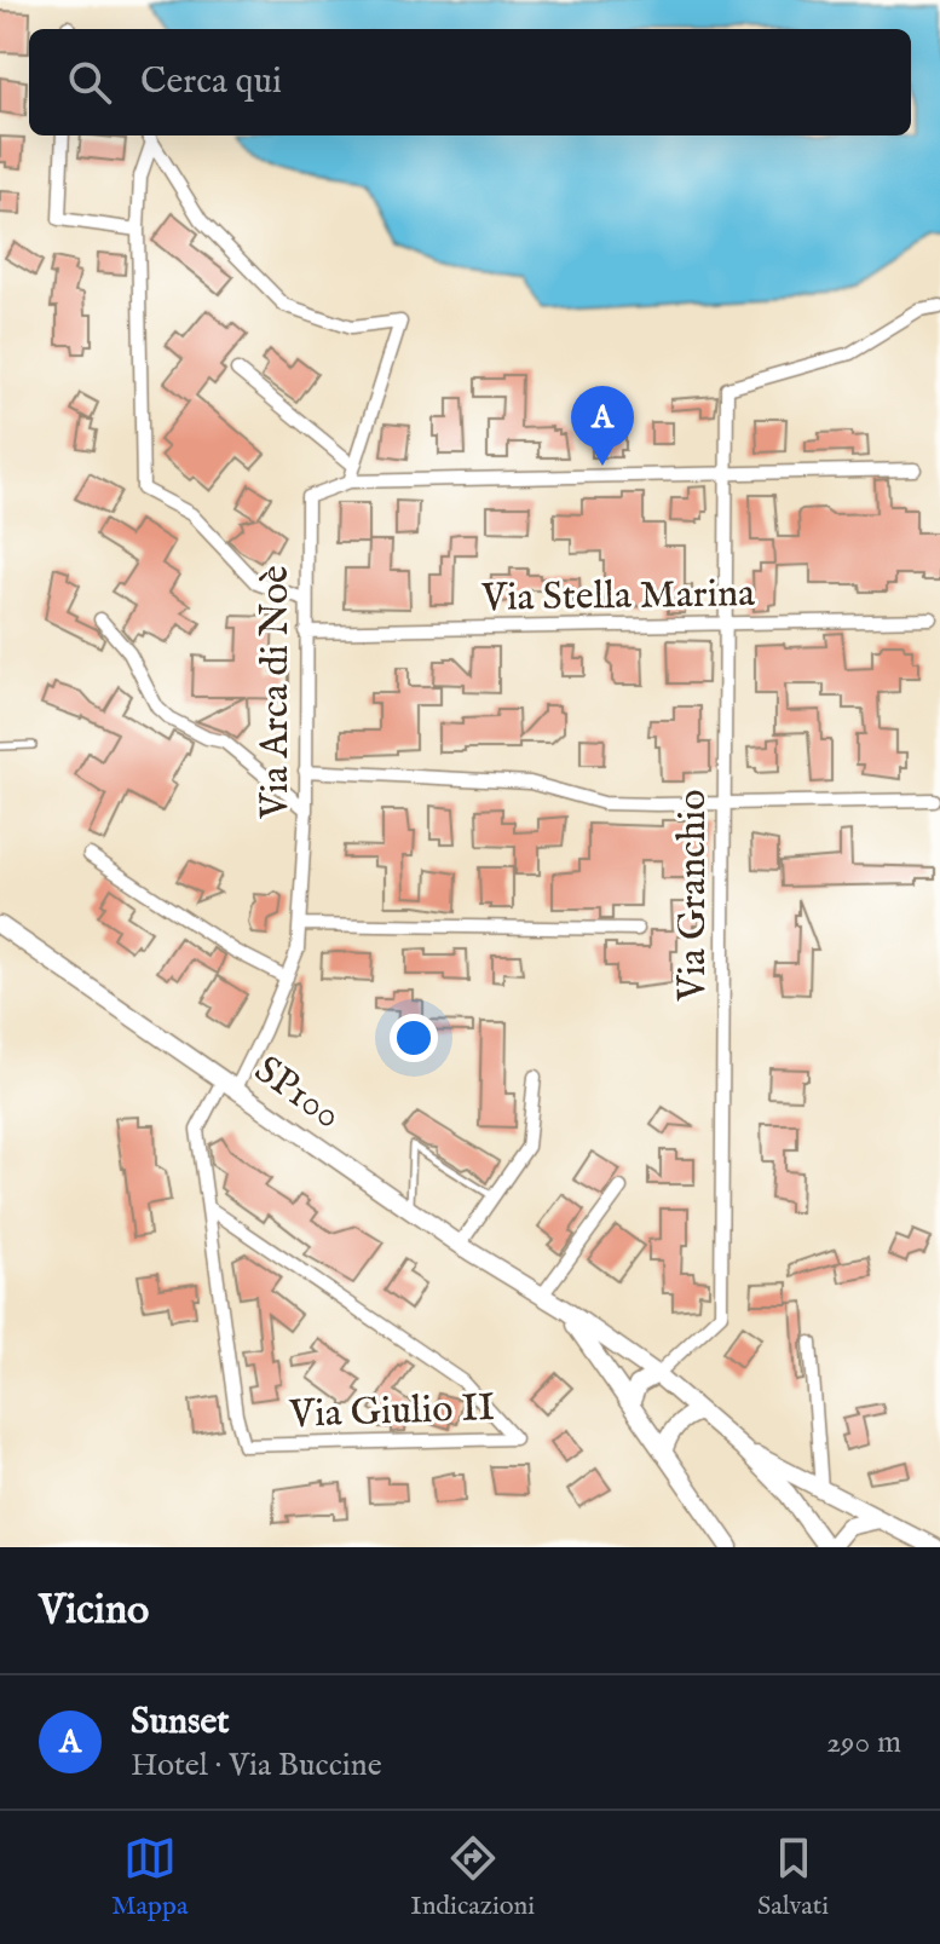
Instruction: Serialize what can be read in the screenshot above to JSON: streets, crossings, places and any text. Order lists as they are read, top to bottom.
{
  "streets": {
    "main road": ["SP100"],
    "street": [
      "Via Stella Marina",
      "Via Arca di Noè",
      "Via Granchio",
      "Via Giulio II"
    ]
  },
  "crossings": [
    ["Via Stella Marina", "Via Arca di Noè"],
    ["Via Stella Marina", "Via Granchio"],
    ["Via Arca di Noè", "SP100"],
    ["Via Arca di Noè", "Via Giulio II"],
    ["Via Granchio", "SP100"],
    ["SP100", "Via Giulio II"]
  ],
  "page": {
    "search": "Cerca qui",
    "pins": "A",
    "heading": "Vicino",
    "list": [
      {
        "mark": "A",
        "name": "Sunset",
        "note": "Hotel · Via Buccine",
        "value": "290 m"
      }
    ],
    "nav": ["Mappa", "Indicazioni", "Salvati"]
  }
}
